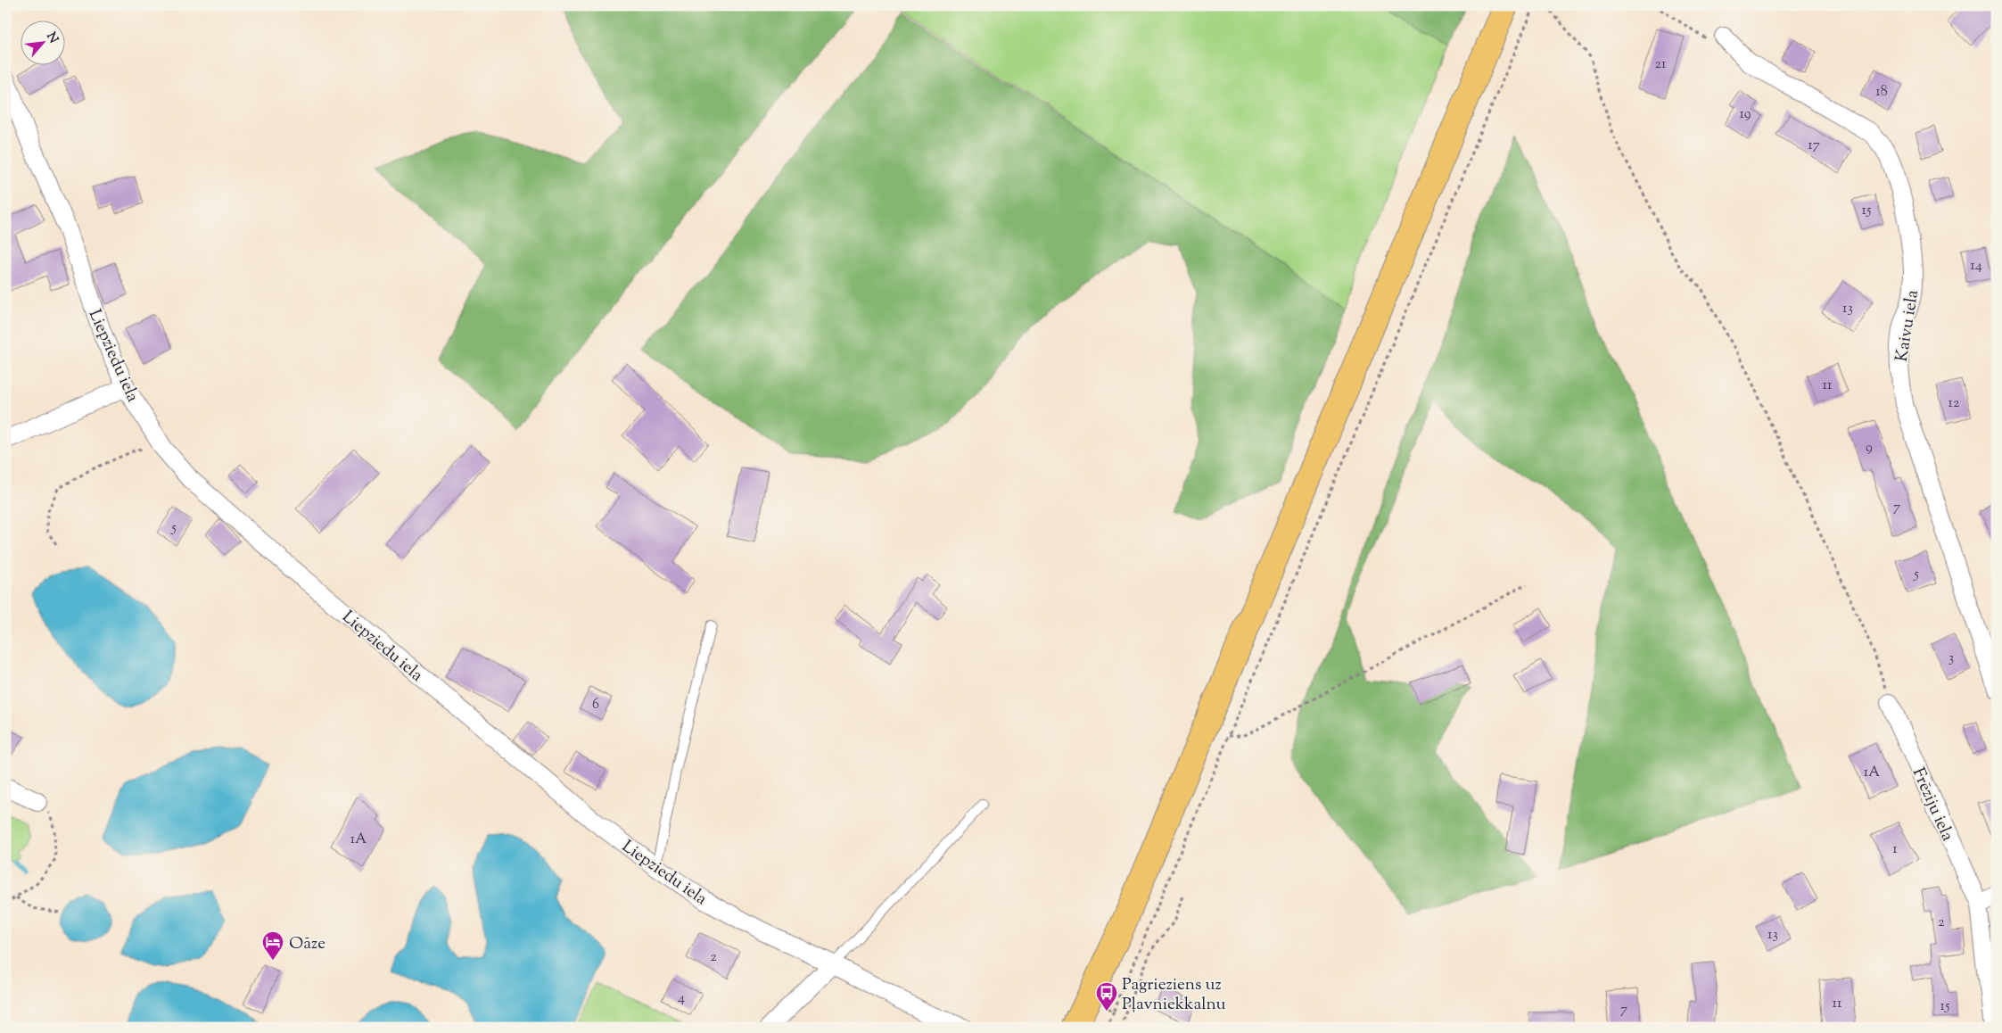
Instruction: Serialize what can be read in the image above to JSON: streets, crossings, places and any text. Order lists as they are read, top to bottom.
{
  "streets": {
    "street": ["Kaivu iela", "Liepziedu iela", "Frēziju iela"]
  },
  "places": {
    "hotel": ["Oāze"],
    "bus stop": ["Pagrieziens uz Pļavniekkalnu"]
  },
  "house_numbers": [
    "21",
    "18",
    "19",
    "17",
    "15",
    "14",
    "13",
    "11",
    "12",
    "9",
    "7",
    "5",
    "5",
    "3",
    "6",
    "1A",
    "1A",
    "1",
    "2",
    "13",
    "2",
    "4",
    "11",
    "15",
    "7"
  ],
  "north": "top right"
}
